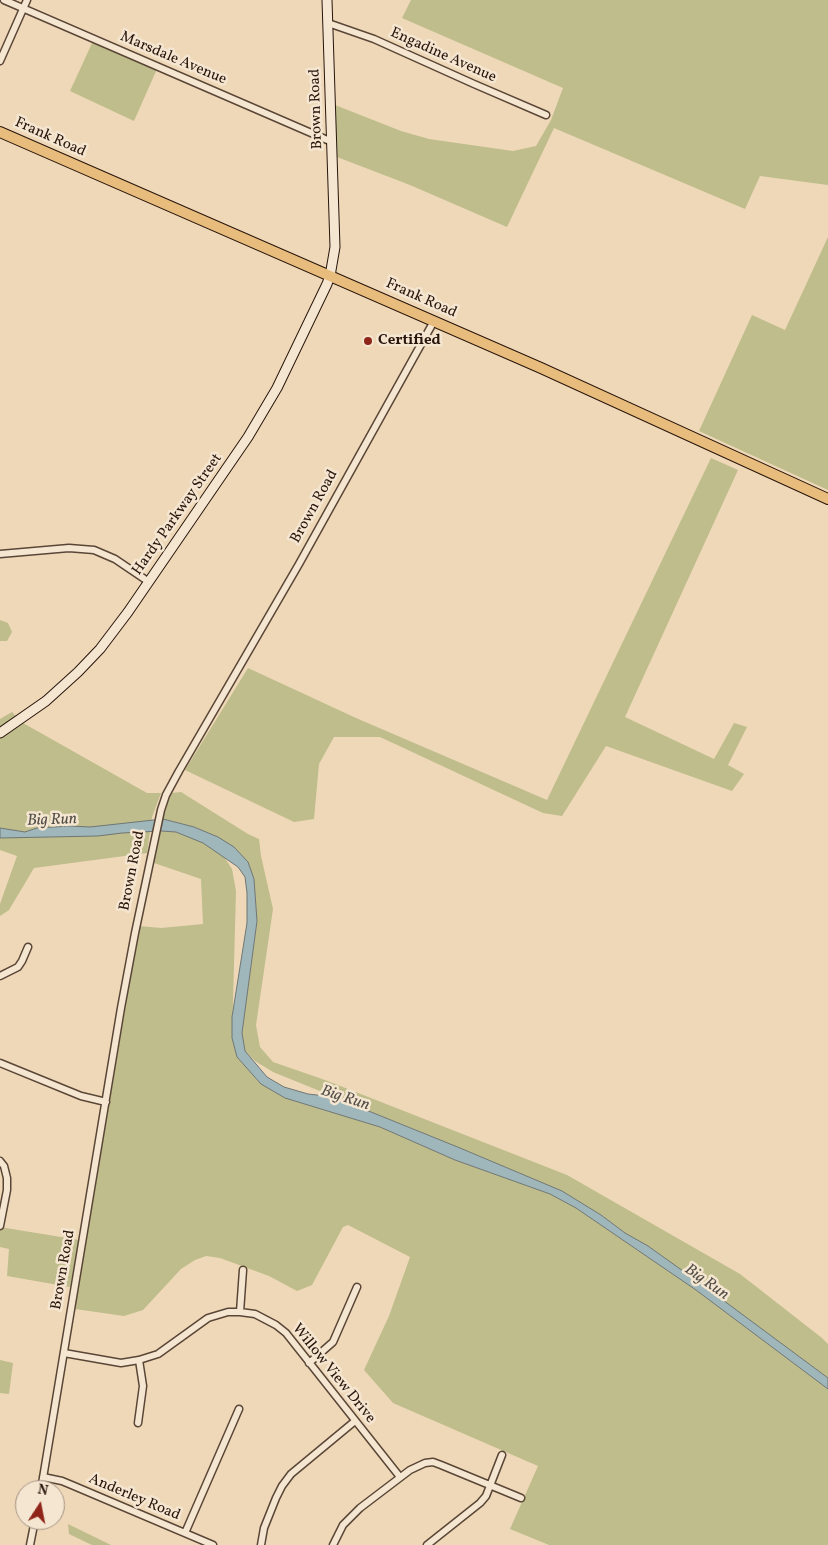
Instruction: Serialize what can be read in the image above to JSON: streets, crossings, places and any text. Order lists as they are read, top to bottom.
{
  "streets": {
    "main road": ["Brown Road", "Frank Road", "Hardy Parkway Street"],
    "street": [
      "Engadine Avenue",
      "Marsdale Avenue",
      "Willow View Drive",
      "Anderley Road"
    ]
  },
  "crossings": [
    ["Engadine Avenue", "Brown Road"],
    ["Marsdale Avenue", "Brown Road"],
    ["Brown Road", "Frank Road"],
    ["Brown Road", "Hardy Parkway Street"],
    ["Brown Road", "Willow View Drive"],
    ["Brown Road", "Anderley Road"],
    ["Frank Road", "Hardy Parkway Street"]
  ],
  "water": ["Big Run"],
  "places": ["Certified"],
  "north": "top"
}
